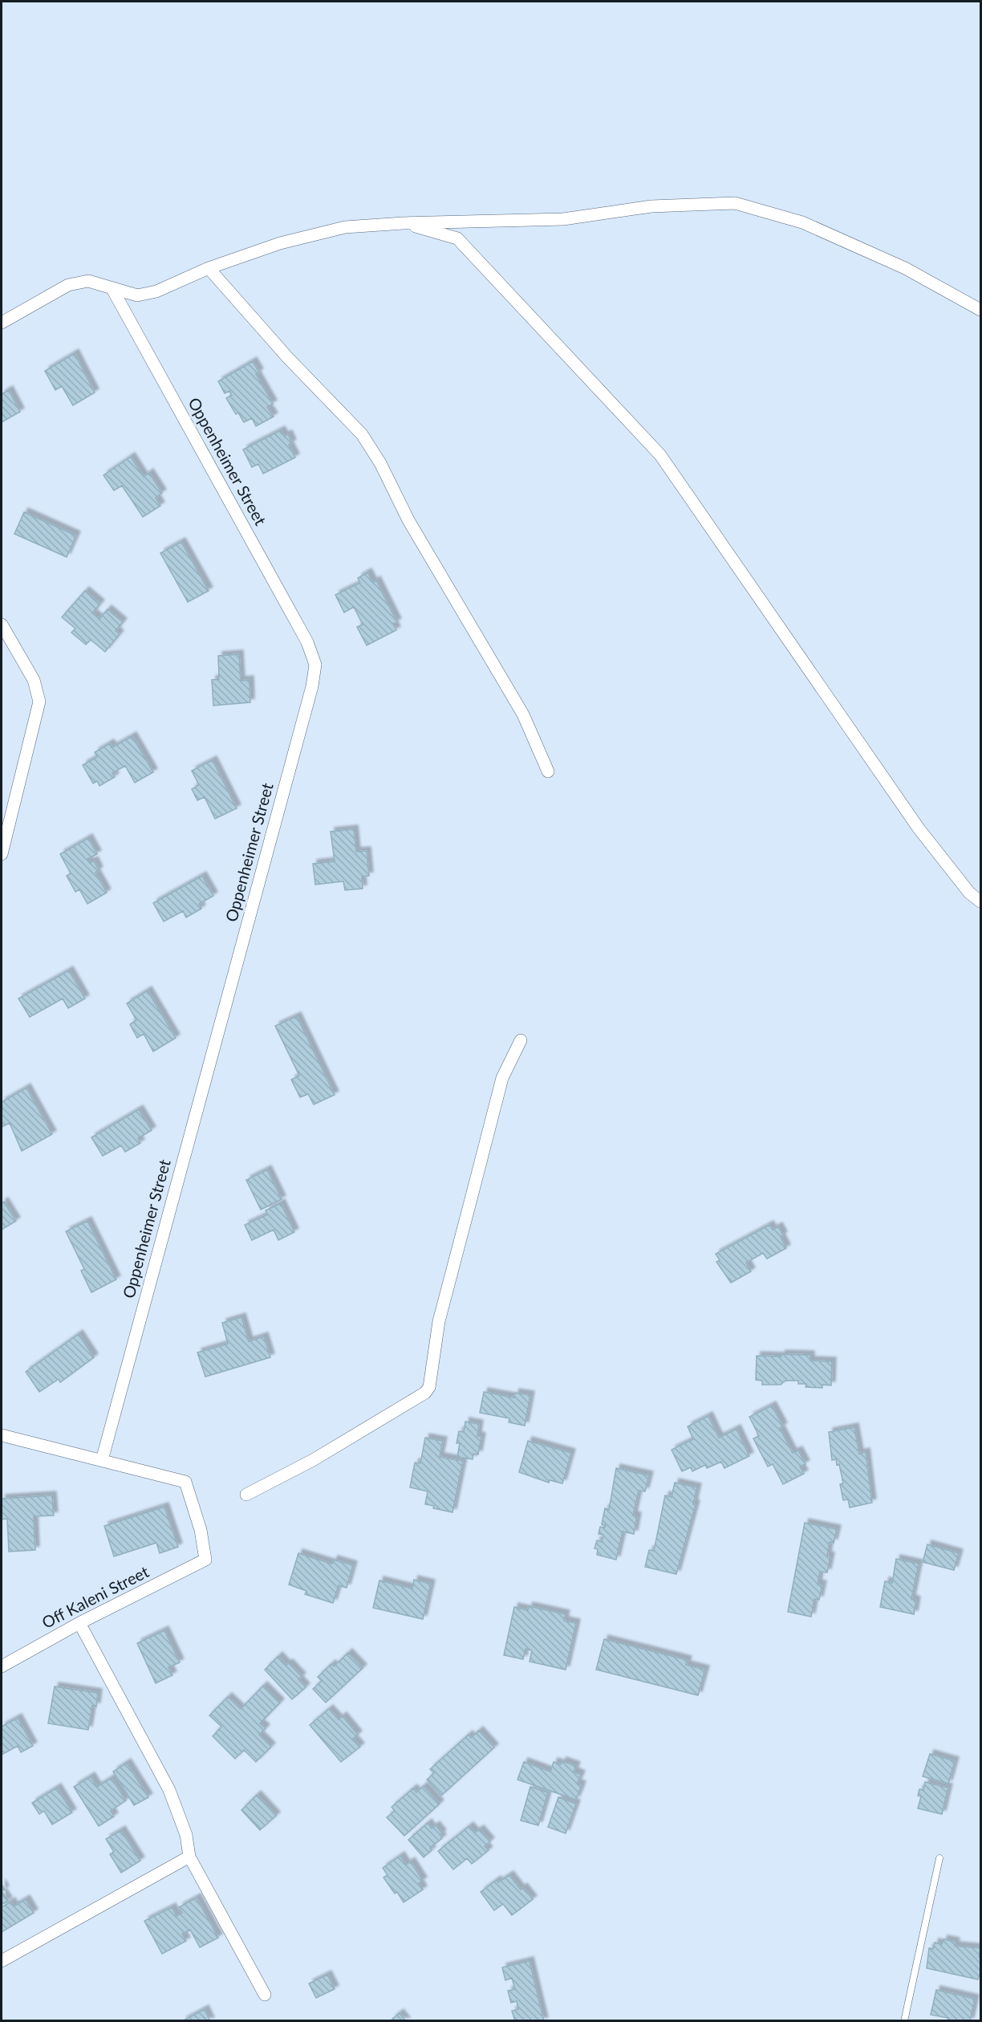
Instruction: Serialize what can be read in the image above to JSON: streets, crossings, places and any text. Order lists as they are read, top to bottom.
{
  "streets": {
    "street": ["Oppenheimer Street", "Off Kaleni Street"]
  },
  "crossings": [
    ["Oppenheimer Street", "Off Kaleni Street"]
  ]
}
